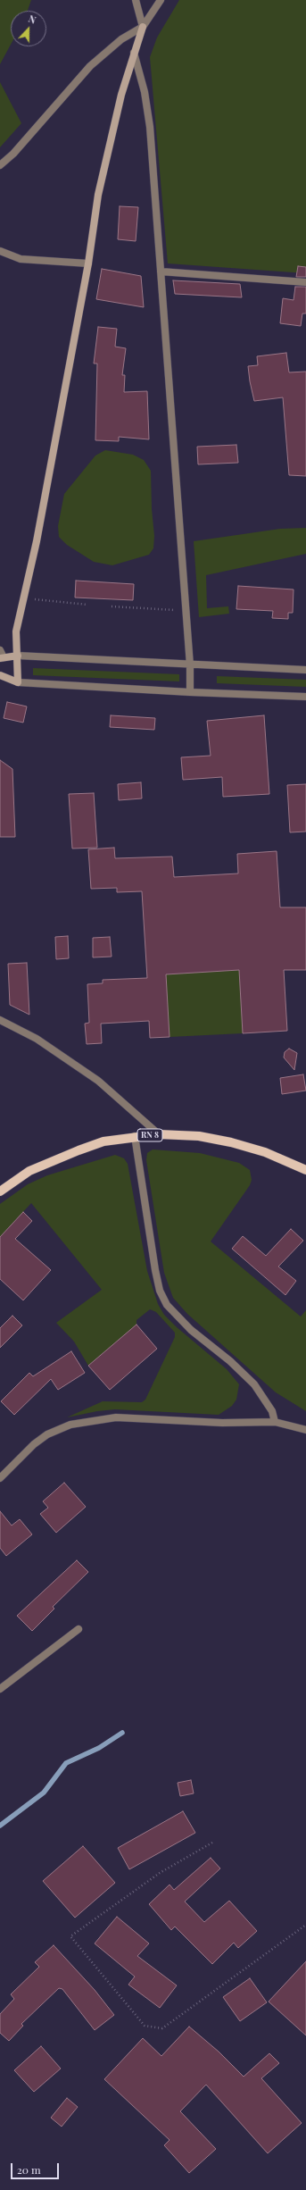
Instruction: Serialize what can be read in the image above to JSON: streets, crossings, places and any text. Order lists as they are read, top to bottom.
{
  "streets": {
    "main road": ["RN 8"]
  },
  "scale_bar": "20 m",
  "north": "top"
}
